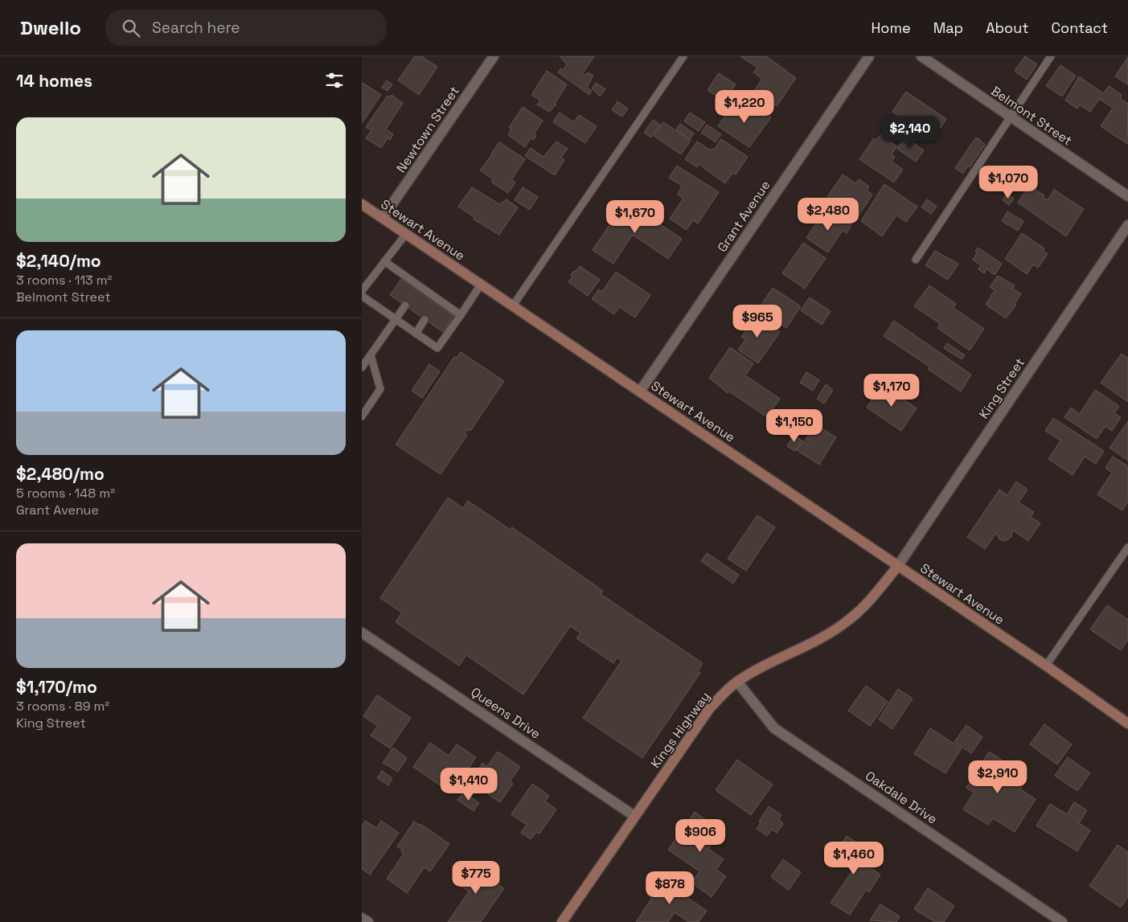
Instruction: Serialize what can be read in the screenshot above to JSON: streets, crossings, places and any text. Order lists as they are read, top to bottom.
{
  "streets": {
    "main road": ["Stewart Avenue", "Kings Highway"],
    "street": [
      "Belmont Street",
      "Newtown Street",
      "Grant Avenue",
      "King Street",
      "Queens Drive",
      "Oakdale Drive"
    ]
  },
  "crossings": [
    ["Newtown Street", "Stewart Avenue"],
    ["Grant Avenue", "Stewart Avenue"],
    ["Stewart Avenue", "King Street"],
    ["Stewart Avenue", "Kings Highway"],
    ["King Street", "Kings Highway"],
    ["Queens Drive", "Kings Highway"],
    ["Kings Highway", "Oakdale Drive"]
  ],
  "page": {
    "header": "Dwello",
    "search": "Search here",
    "nav": [
      "Home",
      "Map",
      "About",
      "Contact"
    ],
    "heading": "14 homes",
    "price": [
      "$1,220",
      "$2,140",
      "$1,070",
      "$2,480",
      "$1,670",
      "$965",
      "$1,170",
      "$1,150",
      "$2,910",
      "$1,410",
      "$906",
      "$1,460",
      "$775",
      "$878"
    ],
    "list": [
      {
        "name": "$2,140/mo",
        "note": "3 rooms · 113 m² · Belmont Street"
      },
      {
        "name": "$2,480/mo",
        "note": "5 rooms · 148 m² · Grant Avenue"
      },
      {
        "name": "$1,170/mo",
        "note": "3 rooms · 89 m² · King Street"
      }
    ]
  }
}
